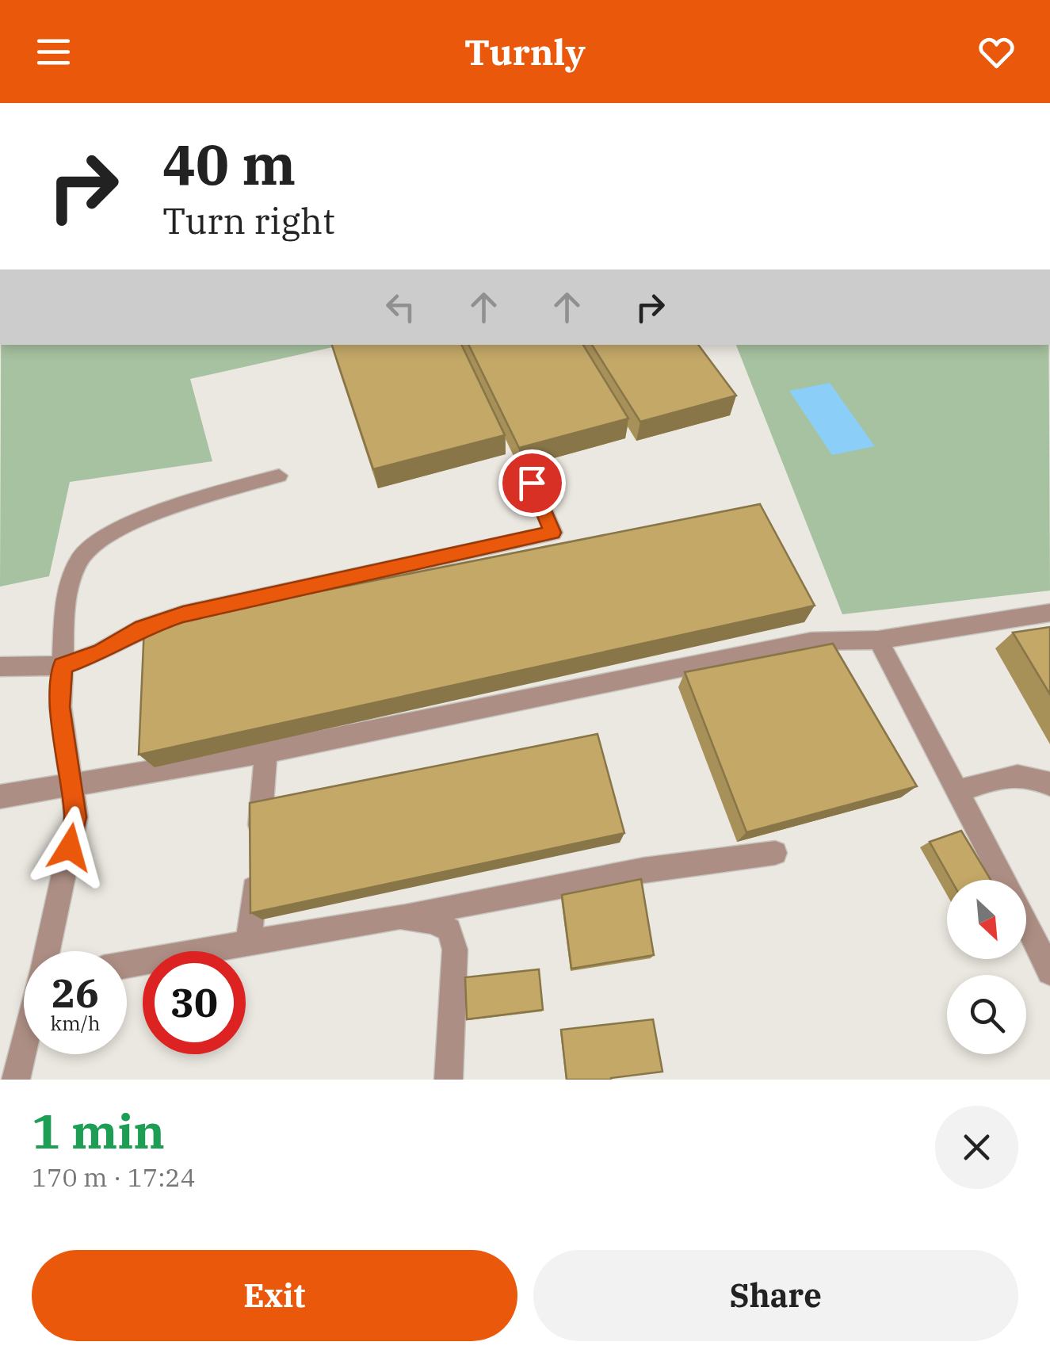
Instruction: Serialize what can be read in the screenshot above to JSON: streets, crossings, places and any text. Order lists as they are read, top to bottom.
{
  "north": "bottom right",
  "page": {
    "header": "Turnly",
    "turn": ["40 m", "Turn right"],
    "speed": "26 km/h",
    "limit": "30",
    "heading": ["1 min", "170 m · 17:24"],
    "buttons": ["Exit", "Share"]
  }
}
